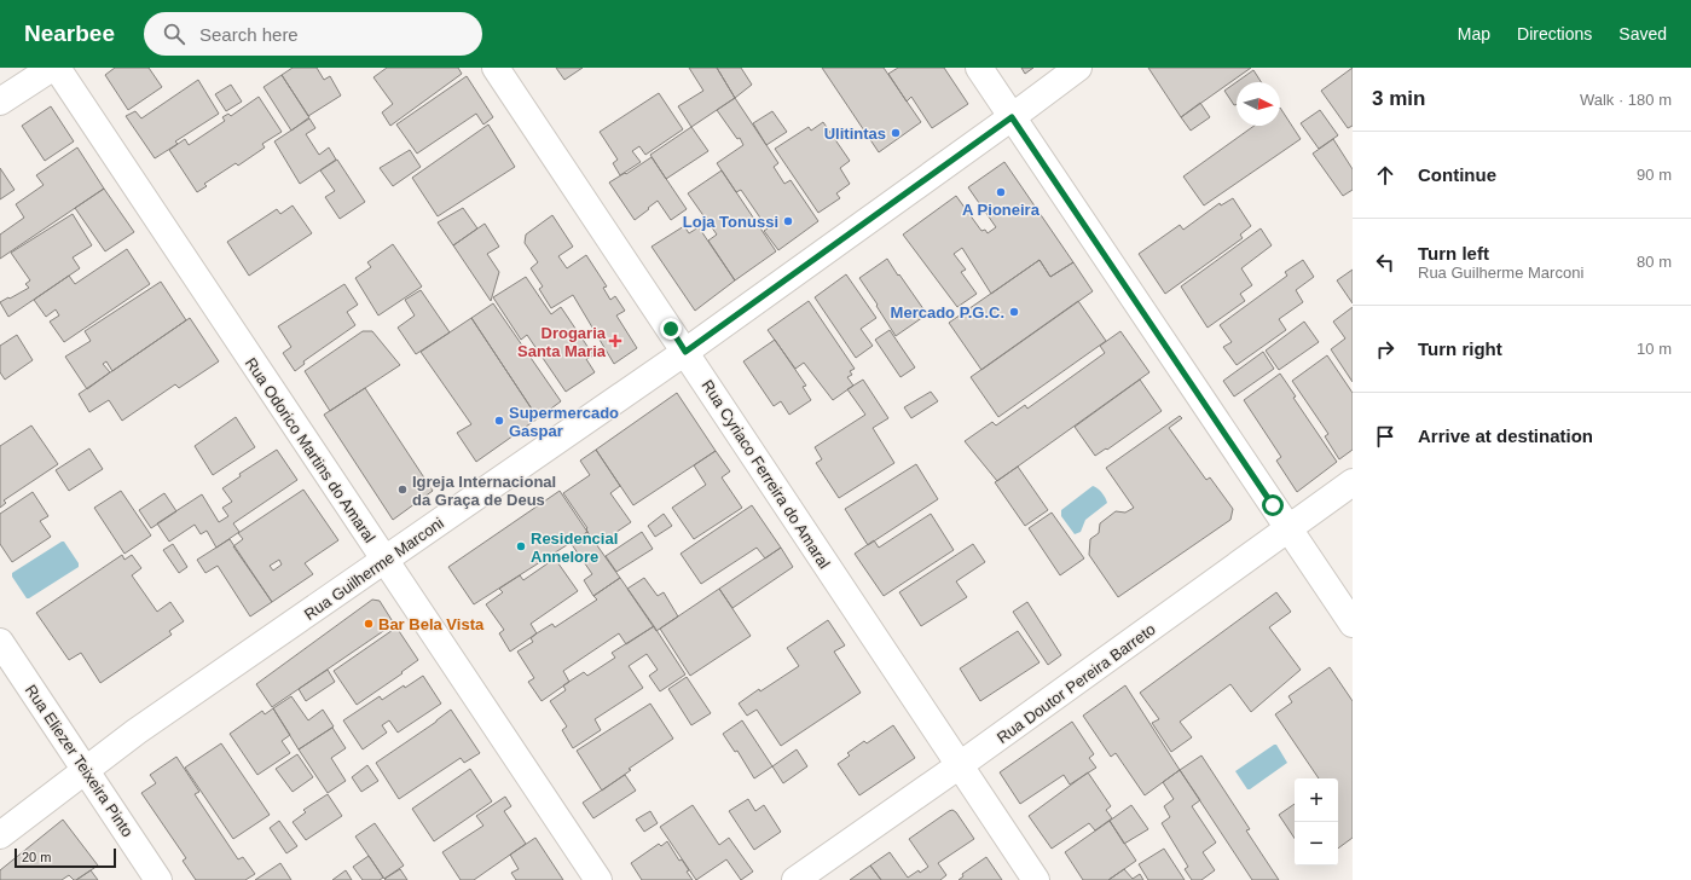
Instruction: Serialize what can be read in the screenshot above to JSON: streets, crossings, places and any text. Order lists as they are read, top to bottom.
{
  "streets": {
    "street": [
      "Rua Odorico Martins do Amaral",
      "Rua Cyriaco Ferreira do Amaral",
      "Rua Guilherme Marconi",
      "Rua Doutor Pereira Barreto",
      "Rua Eliezer Teixeira Pinto"
    ]
  },
  "crossings": [
    ["Rua Odorico Martins do Amaral", "Rua Guilherme Marconi"],
    ["Rua Cyriaco Ferreira do Amaral", "Rua Guilherme Marconi"],
    ["Rua Cyriaco Ferreira do Amaral", "Rua Doutor Pereira Barreto"],
    ["Rua Guilherme Marconi", "Rua Eliezer Teixeira Pinto"]
  ],
  "places": {
    "other": [
      "Ulitintas",
      "A Pioneira",
      "Loja Tonussi",
      "Mercado P.G.C.",
      "Supermercado Gaspar",
      "Igreja Internacional da Graça de Deus",
      "Residencial Annelore",
      "Bar Bela Vista"
    ],
    "health": ["Drogaria Santa Maria"]
  },
  "scale_bar": "20 m",
  "north": "right",
  "page": {
    "header": "Nearbee",
    "search": "Search here",
    "nav": ["Map", "Directions", "Saved"],
    "heading": ["3 min", "Walk · 180 m"],
    "list": [
      ["Continue", "90 m"],
      ["Turn left", "Rua Guilherme Marconi", "80 m"],
      ["Turn right", "10 m"],
      "Arrive at destination"
    ],
    "map_buttons": ["+", "−"],
    "scale": "20 m"
  }
}
